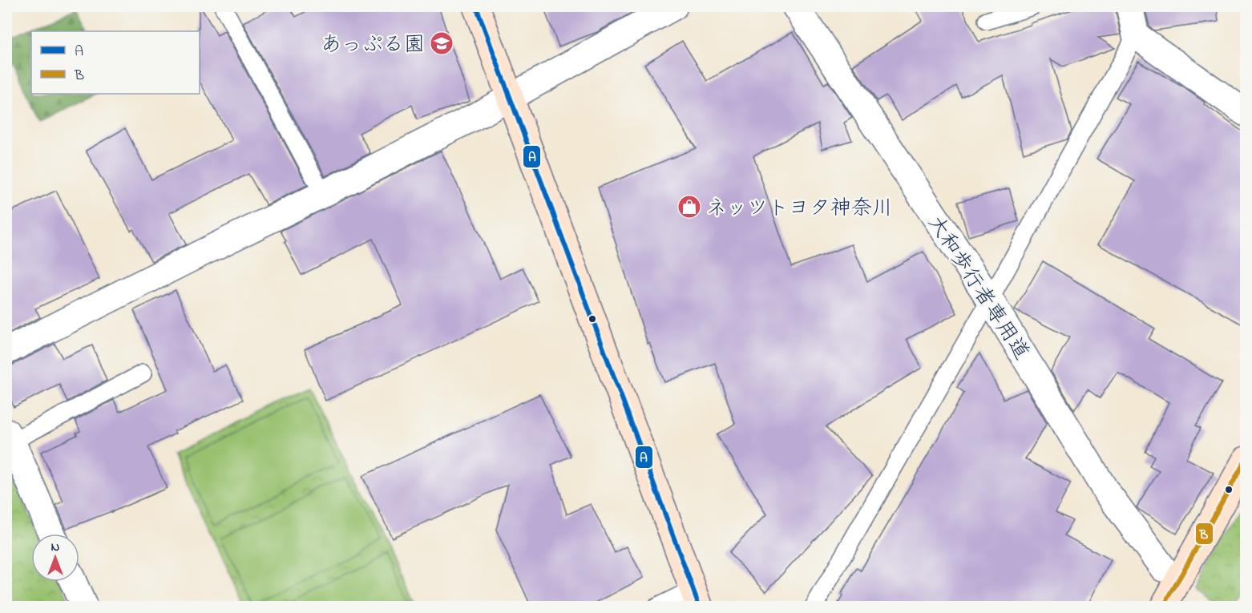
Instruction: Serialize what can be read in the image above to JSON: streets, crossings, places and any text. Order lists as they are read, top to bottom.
{
  "streets": {
    "street": ["大和歩行者専用道"]
  },
  "places": {
    "school or university": ["あっぷる園"],
    "shop": ["ネッツトヨタ神奈川"]
  },
  "lines": ["transit line A", "transit line B"],
  "legend": ["A", "B"],
  "north": "top"
}
